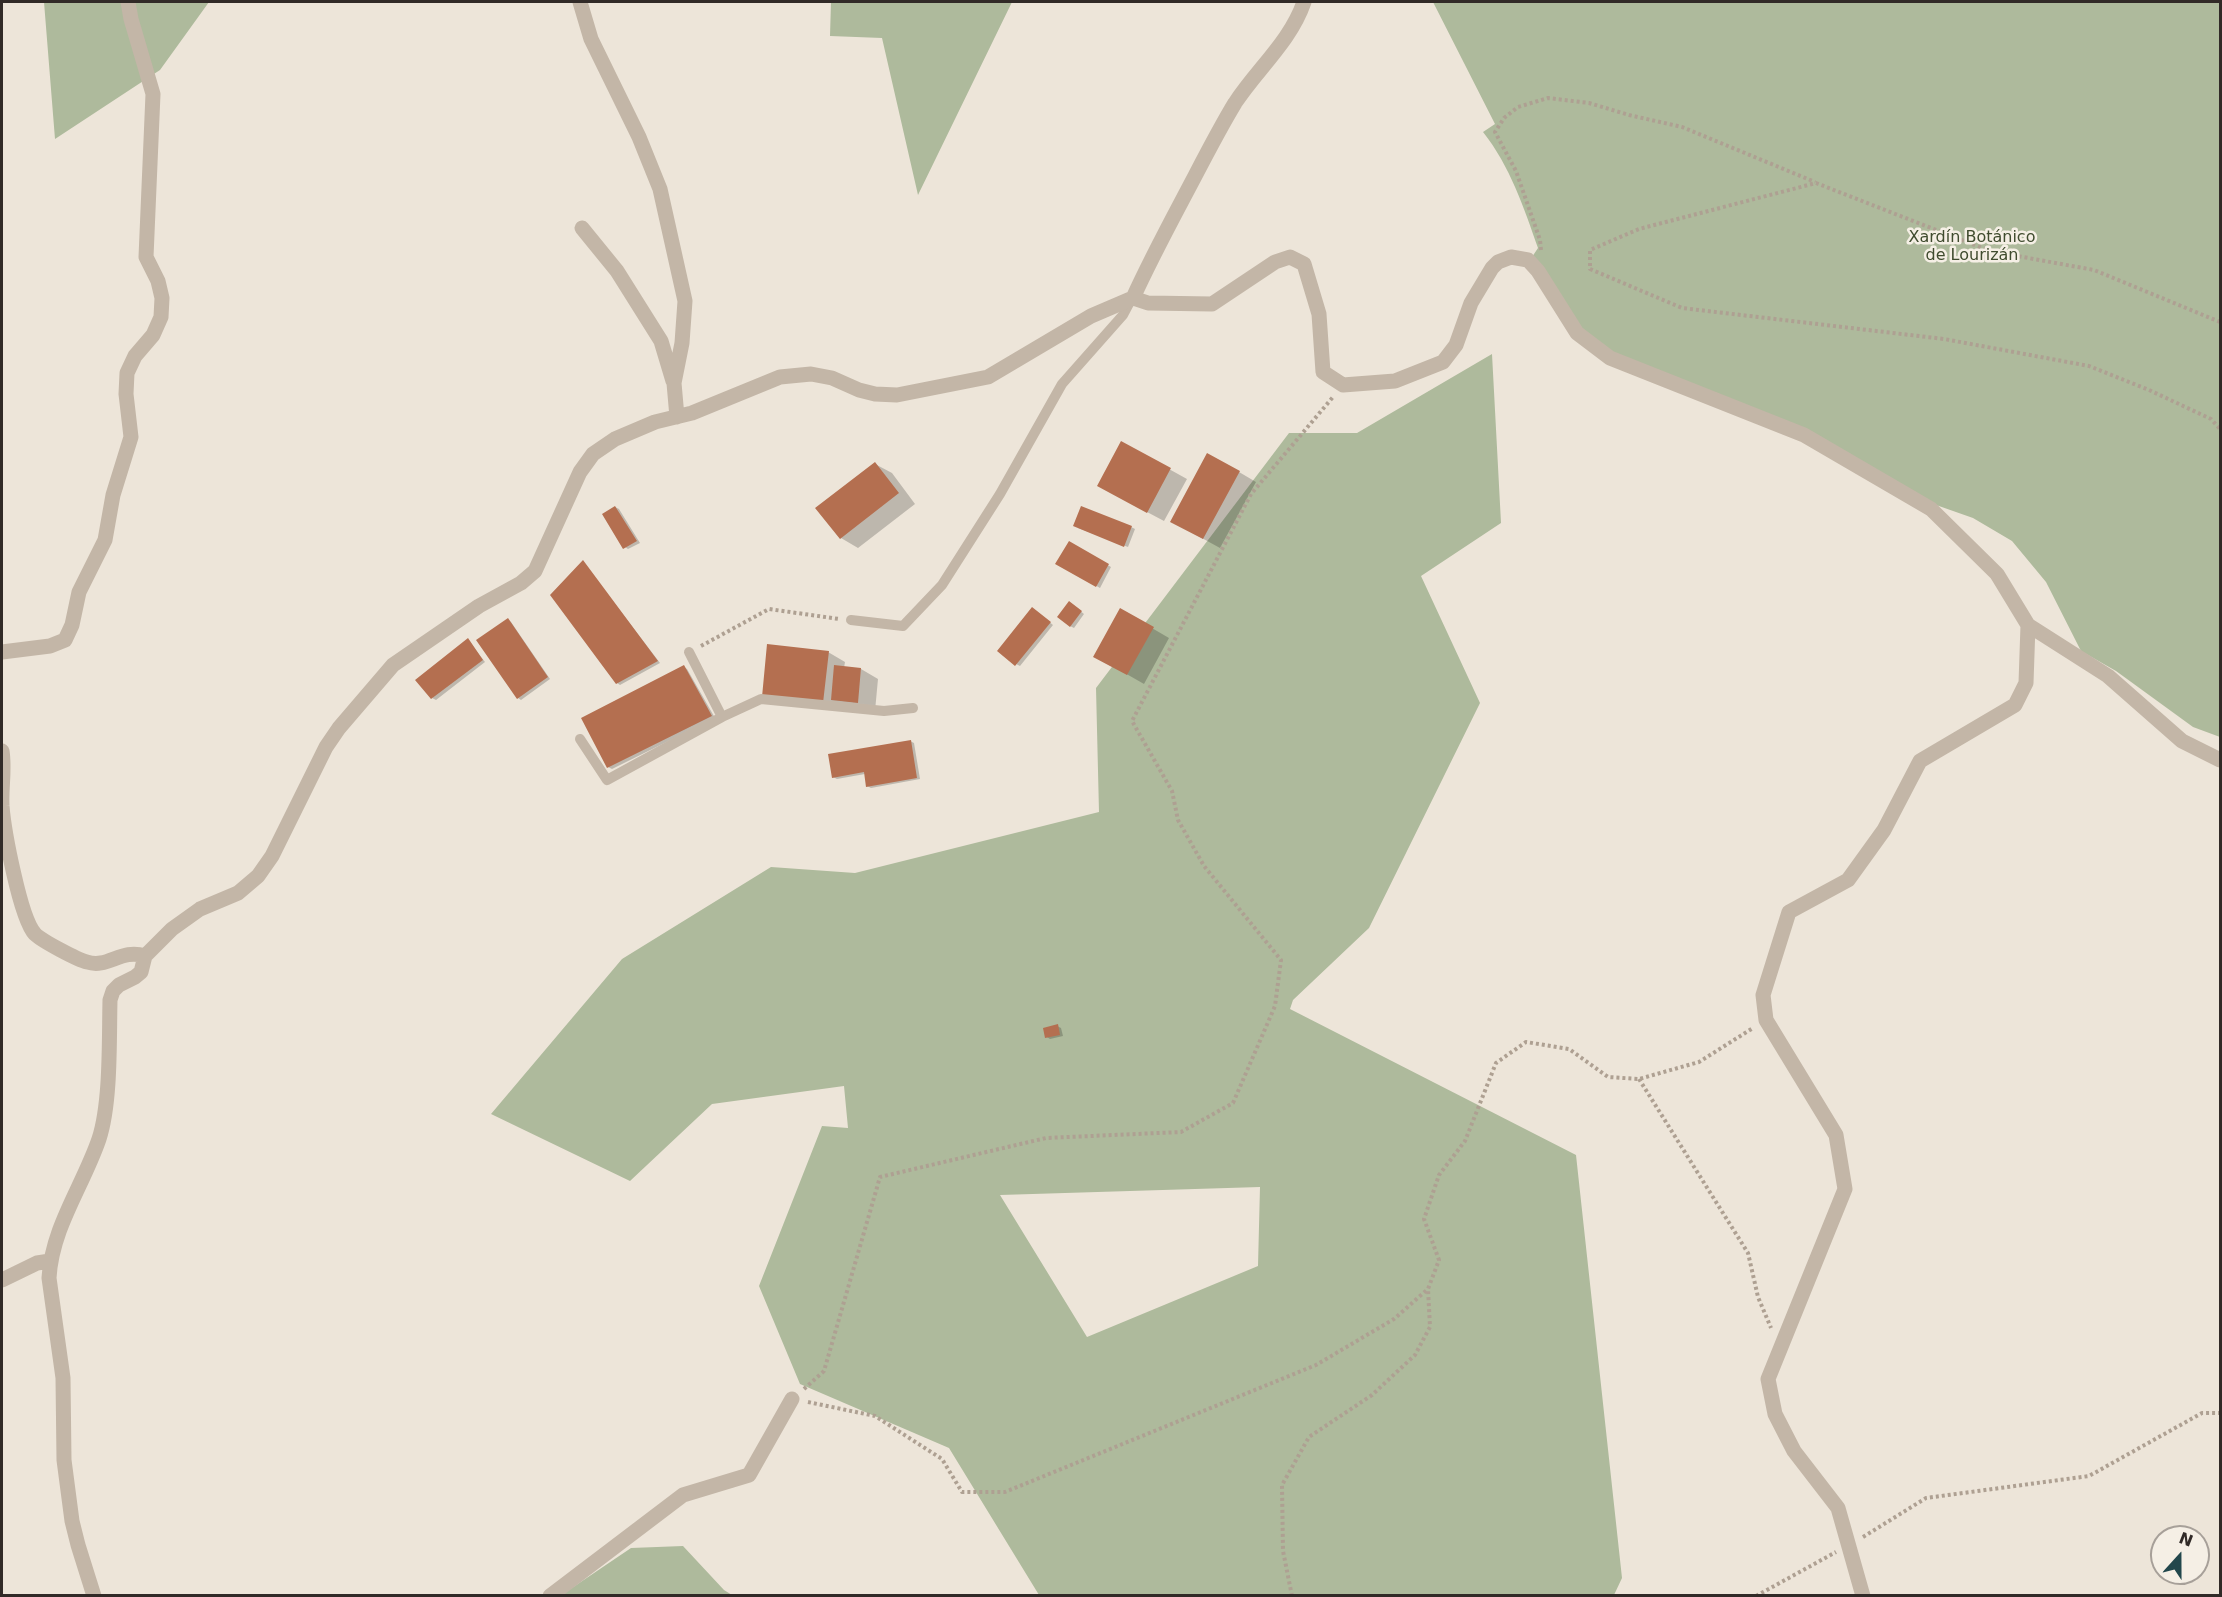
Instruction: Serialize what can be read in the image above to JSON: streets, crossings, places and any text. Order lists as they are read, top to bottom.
{
  "parks": ["Xardín Botánico de Lourizán"],
  "north": "top"
}
